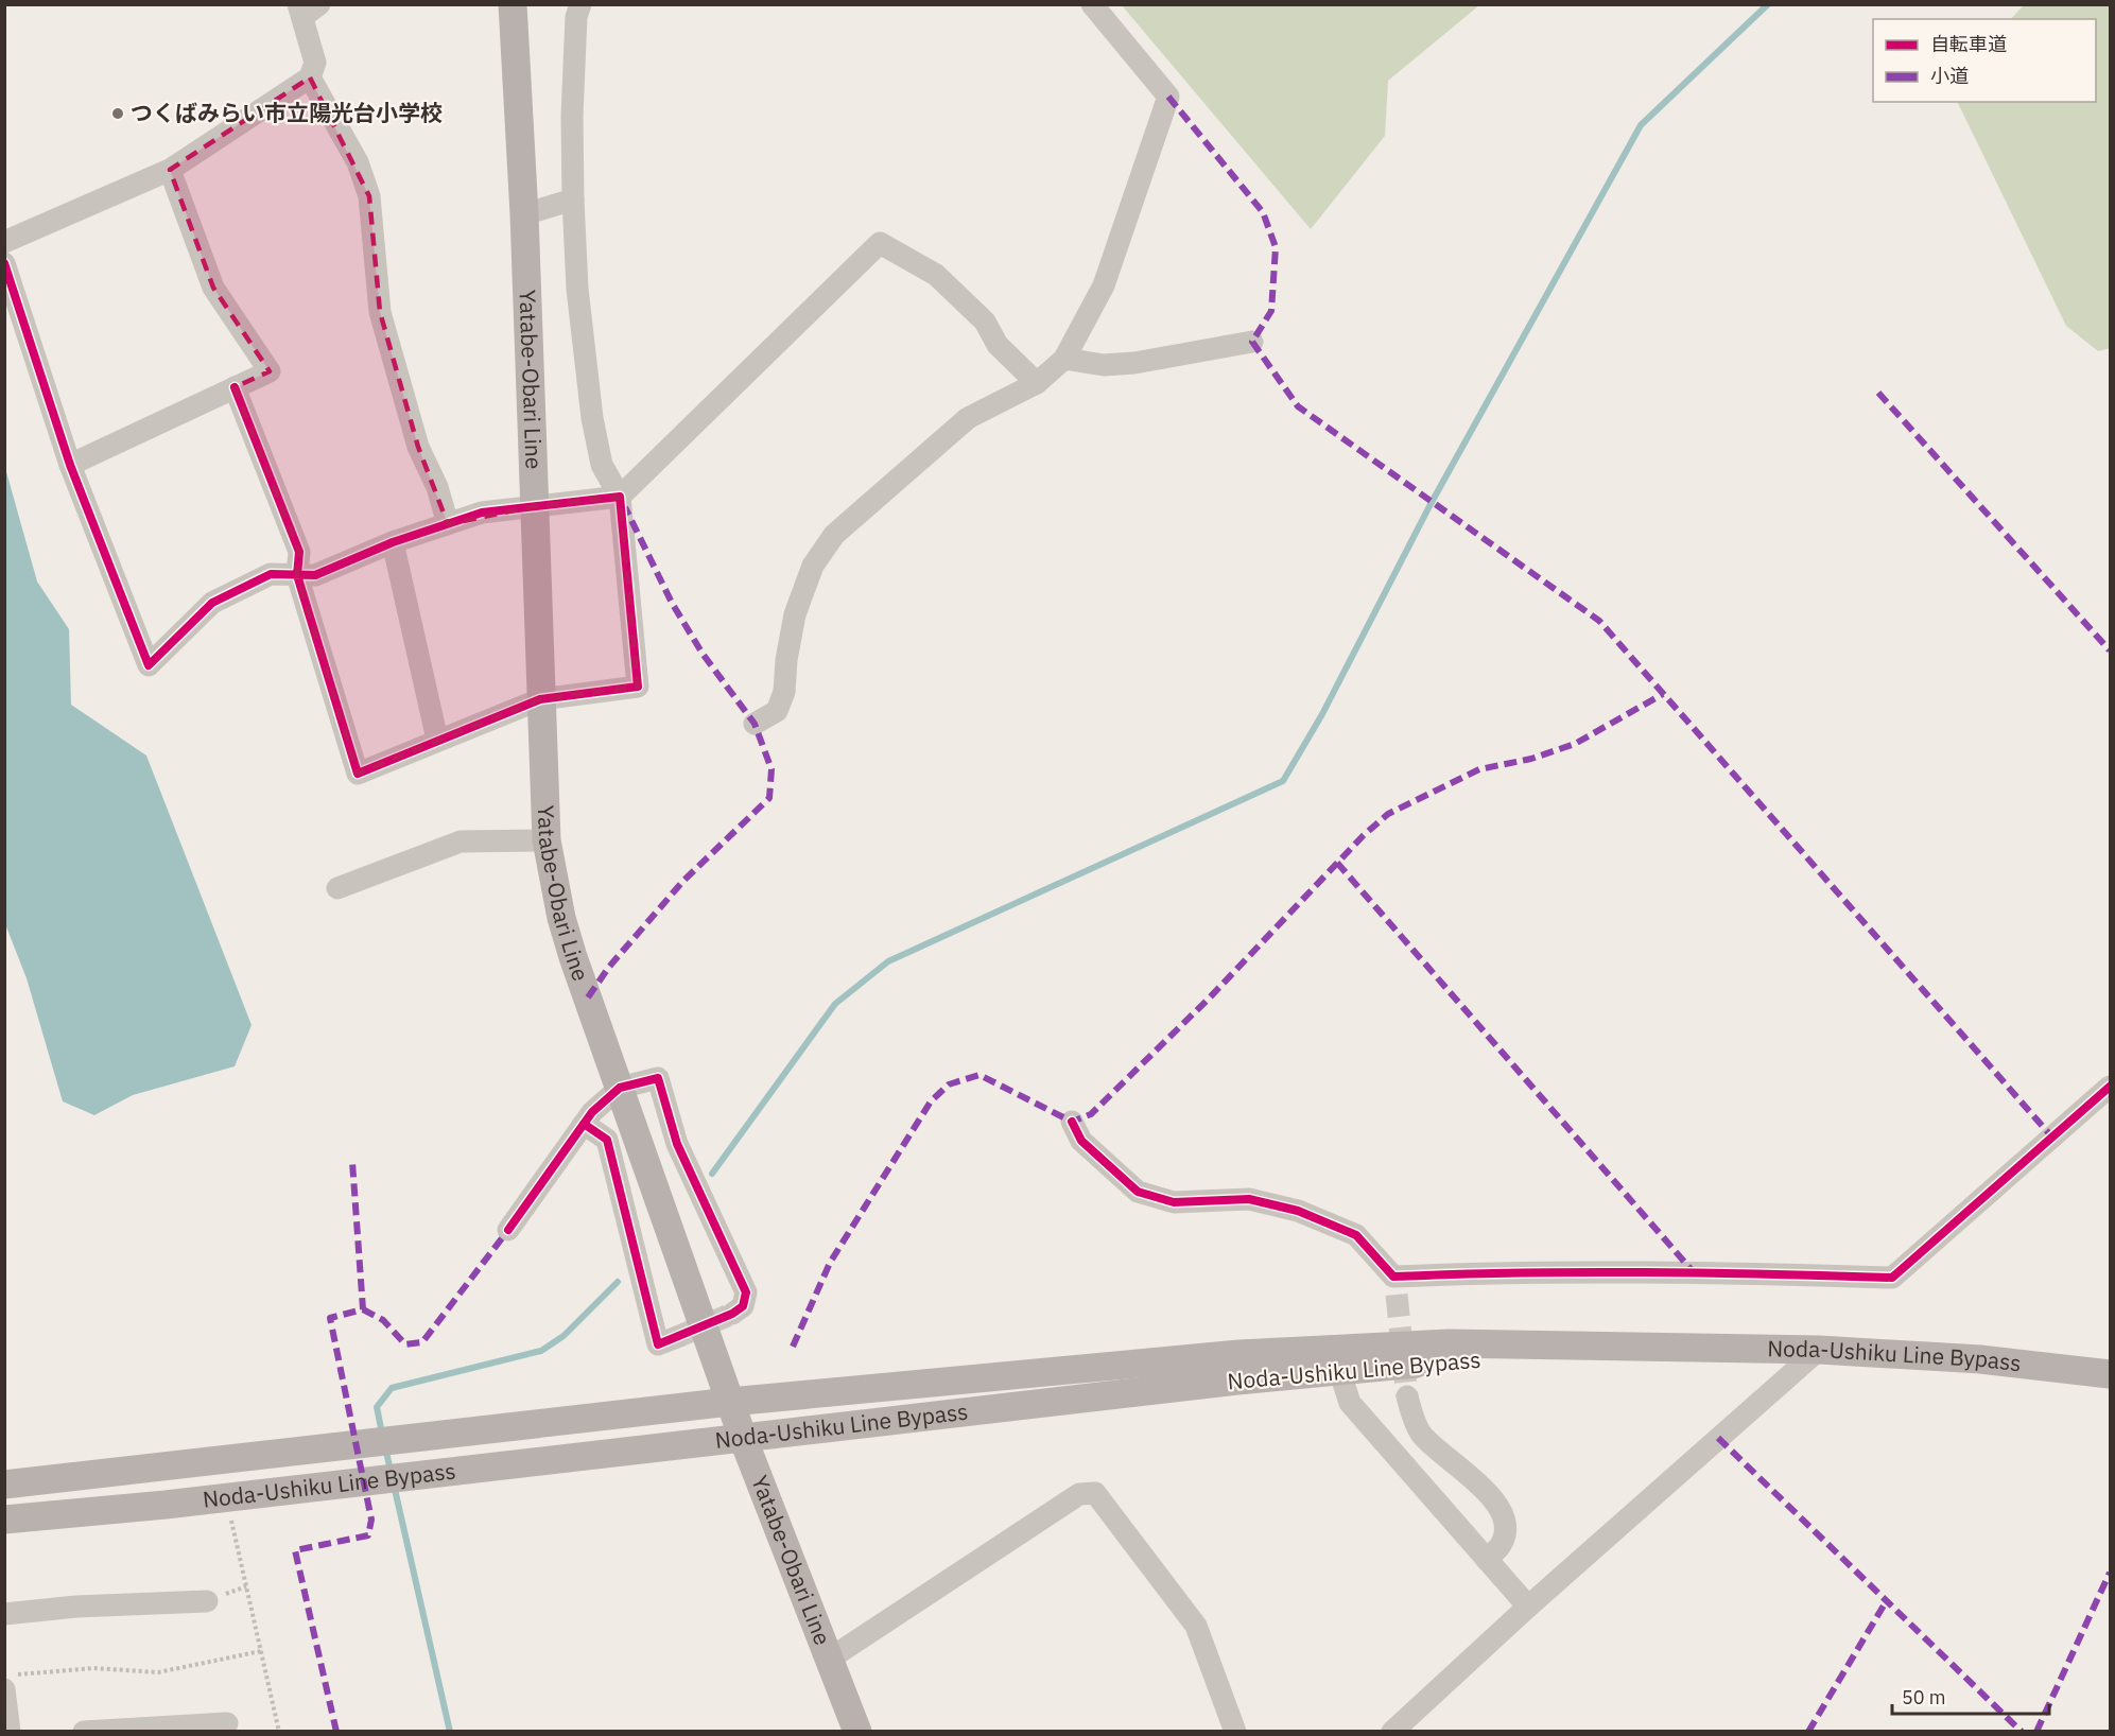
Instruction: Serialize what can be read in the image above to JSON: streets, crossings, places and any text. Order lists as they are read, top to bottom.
{
  "streets": {
    "main road": ["Yatabe-Obari Line", "Noda-Ushiku Line Bypass"]
  },
  "crossings": [
    ["Yatabe-Obari Line", "Noda-Ushiku Line Bypass"]
  ],
  "places": ["つくばみらい市立陽光台小学校"],
  "legend": ["自転車道", "小道"],
  "scale_bar": "50 m"
}
